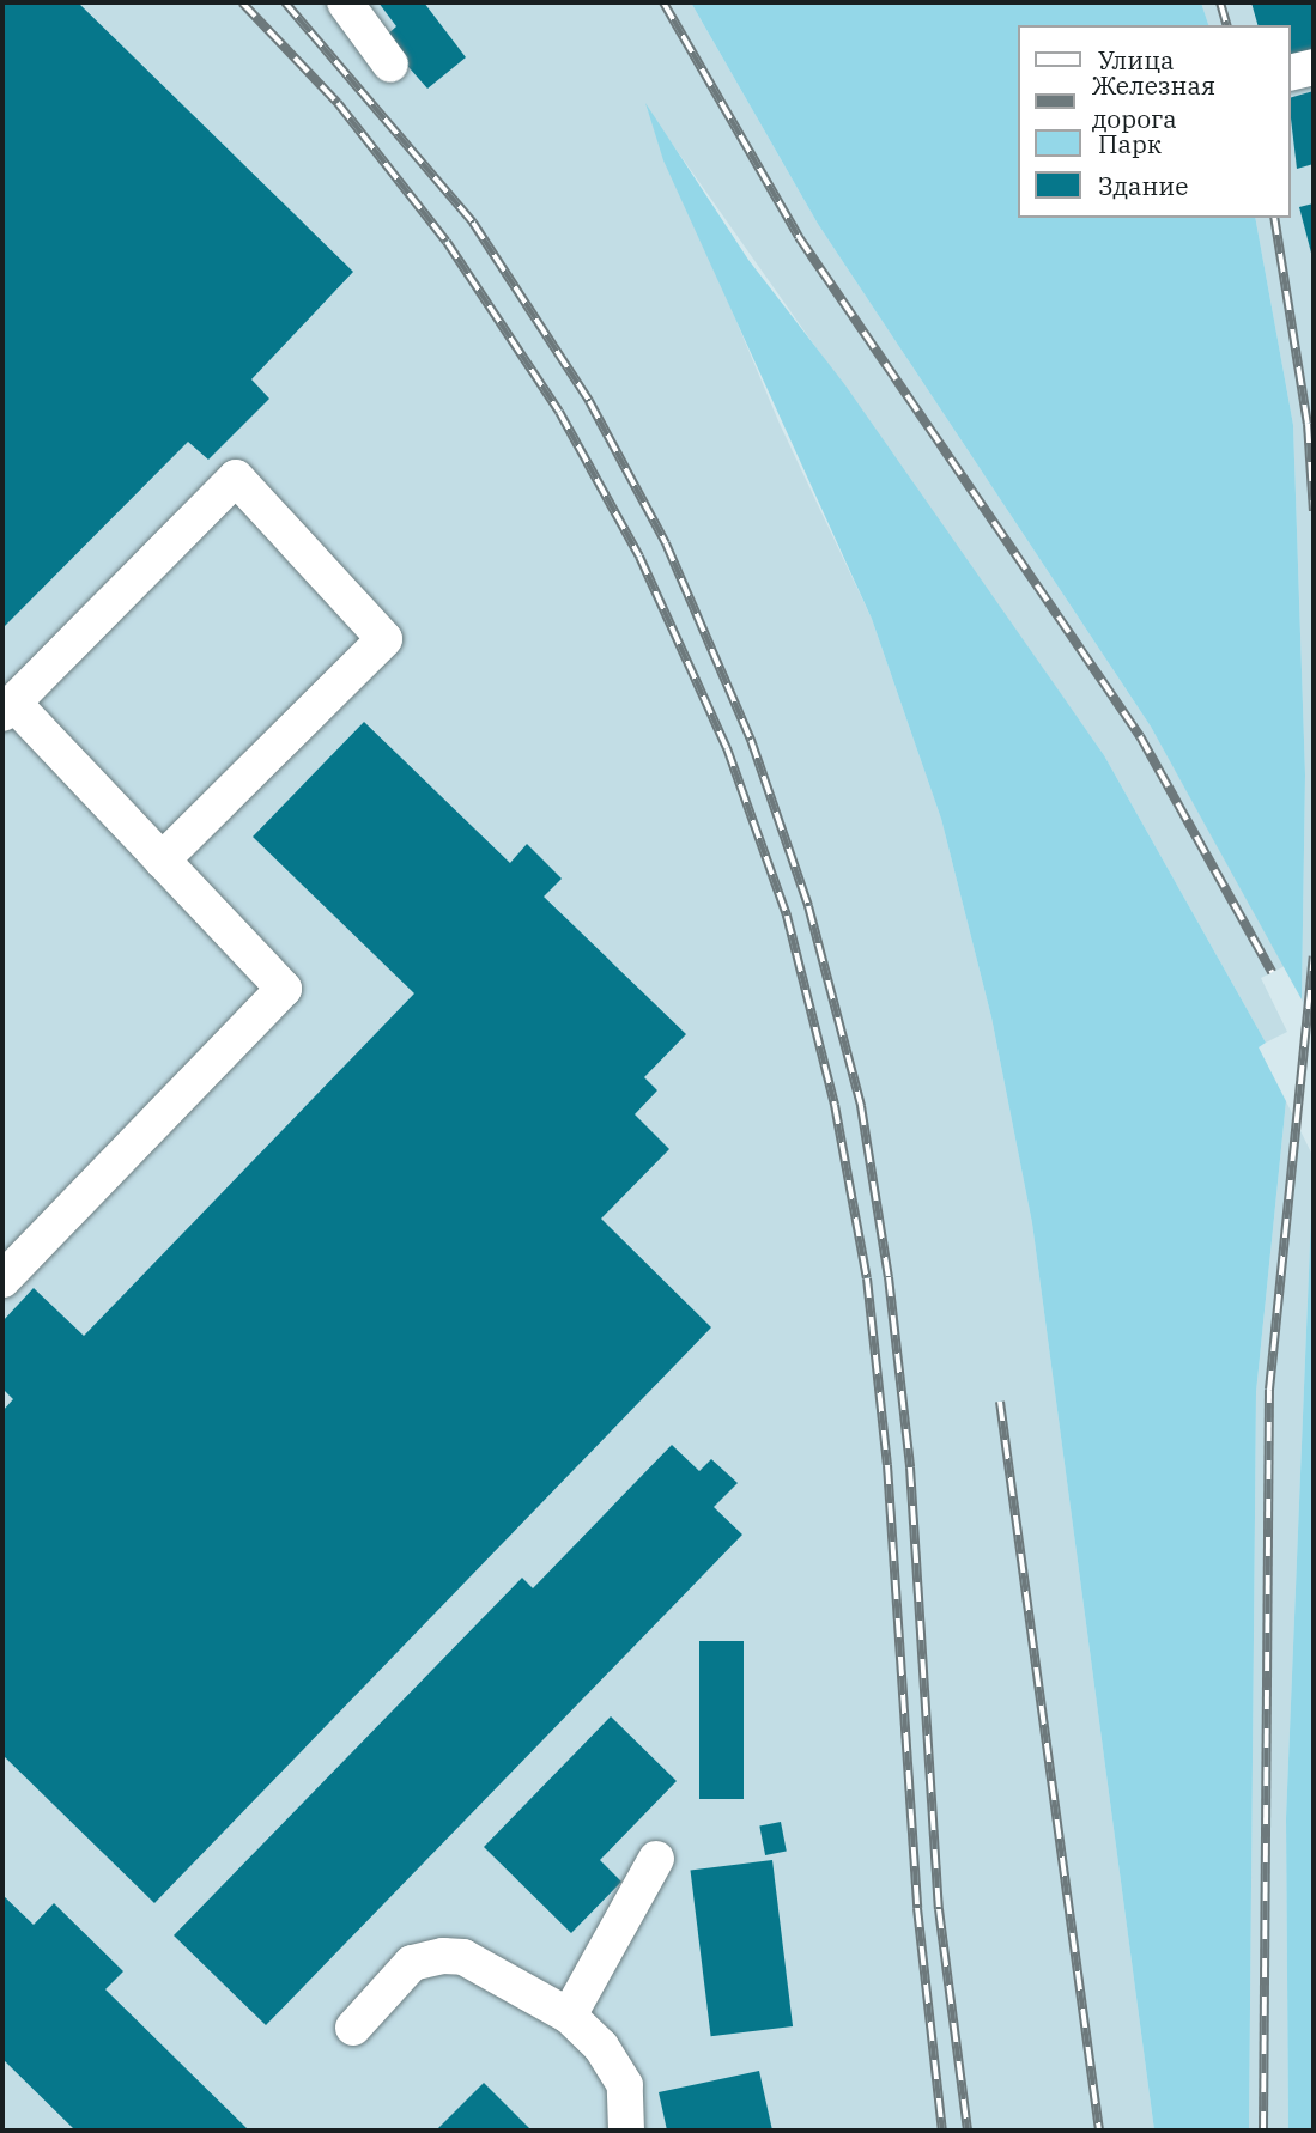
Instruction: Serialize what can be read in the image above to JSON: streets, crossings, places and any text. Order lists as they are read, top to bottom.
{
  "legend": [
    "Улица",
    "Железная дорога",
    "Парк",
    "Здание"
  ]
}
